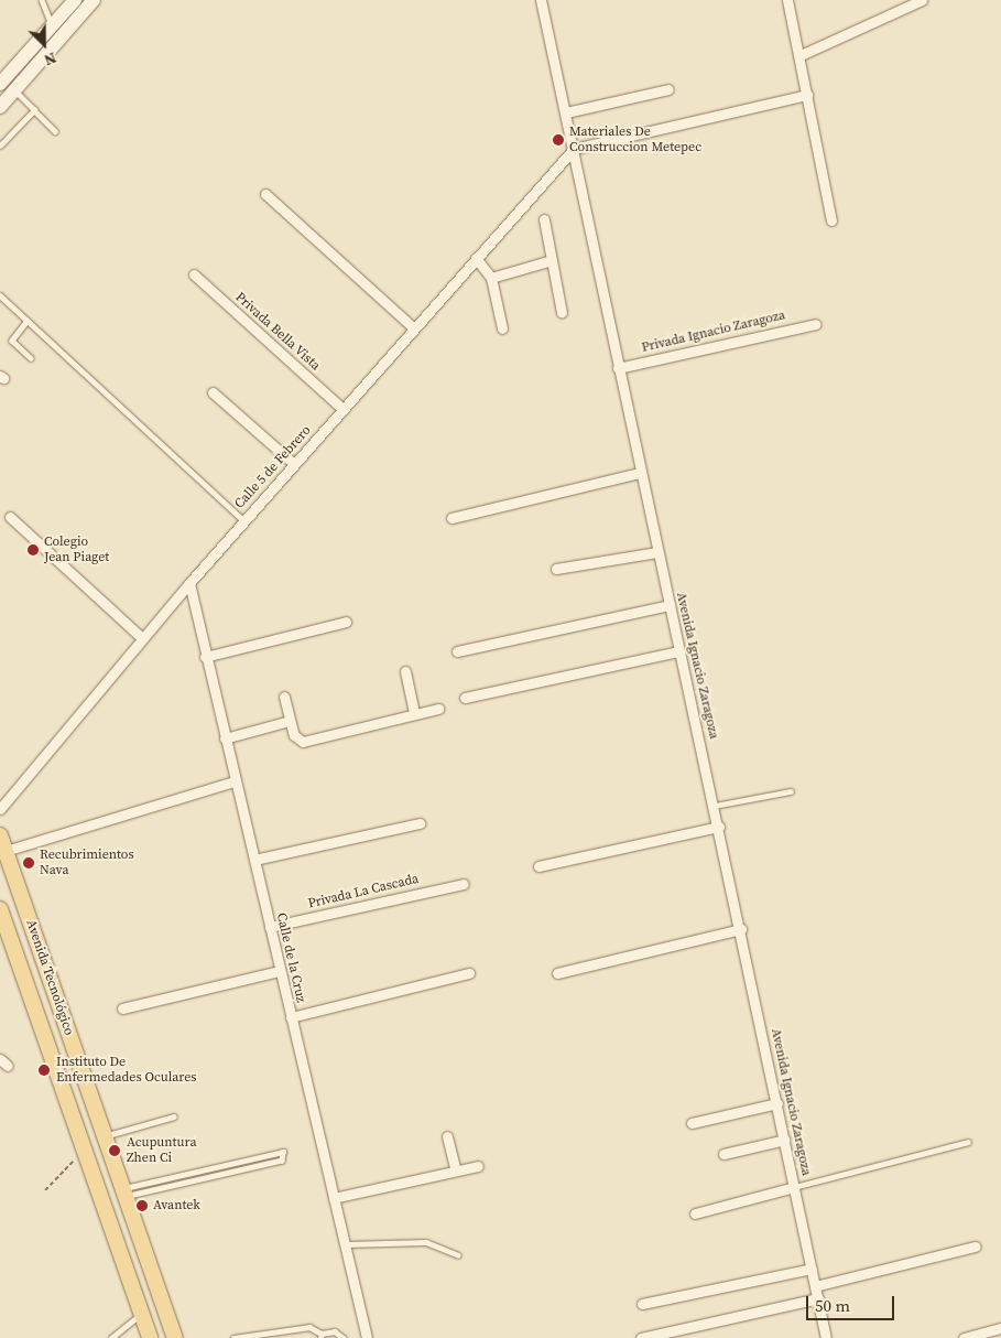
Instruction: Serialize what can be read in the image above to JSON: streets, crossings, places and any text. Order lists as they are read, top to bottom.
{
  "streets": {
    "main road": ["Avenida Tecnológico"],
    "street": [
      "Privada Bella Vista",
      "Privada Ignacio Zaragoza",
      "Calle 5 de Febrero",
      "Avenida Ignacio Zaragoza",
      "Privada La Cascada",
      "Calle de la Cruz"
    ]
  },
  "crossings": [
    ["Privada Bella Vista", "Calle 5 de Febrero"],
    ["Privada Ignacio Zaragoza", "Avenida Ignacio Zaragoza"],
    ["Calle 5 de Febrero", "Avenida Ignacio Zaragoza"],
    ["Calle 5 de Febrero", "Calle de la Cruz"],
    ["Privada La Cascada", "Calle de la Cruz"]
  ],
  "places": [
    "Materiales De Construccion Metepec",
    "Colegio Jean Piaget",
    "Recubrimientos Nava",
    "Instituto De Enfermedades Oculares",
    "Acupuntura Zhen Ci",
    "Avantek"
  ],
  "scale_bar": "50 m",
  "north": "bottom right"
}
